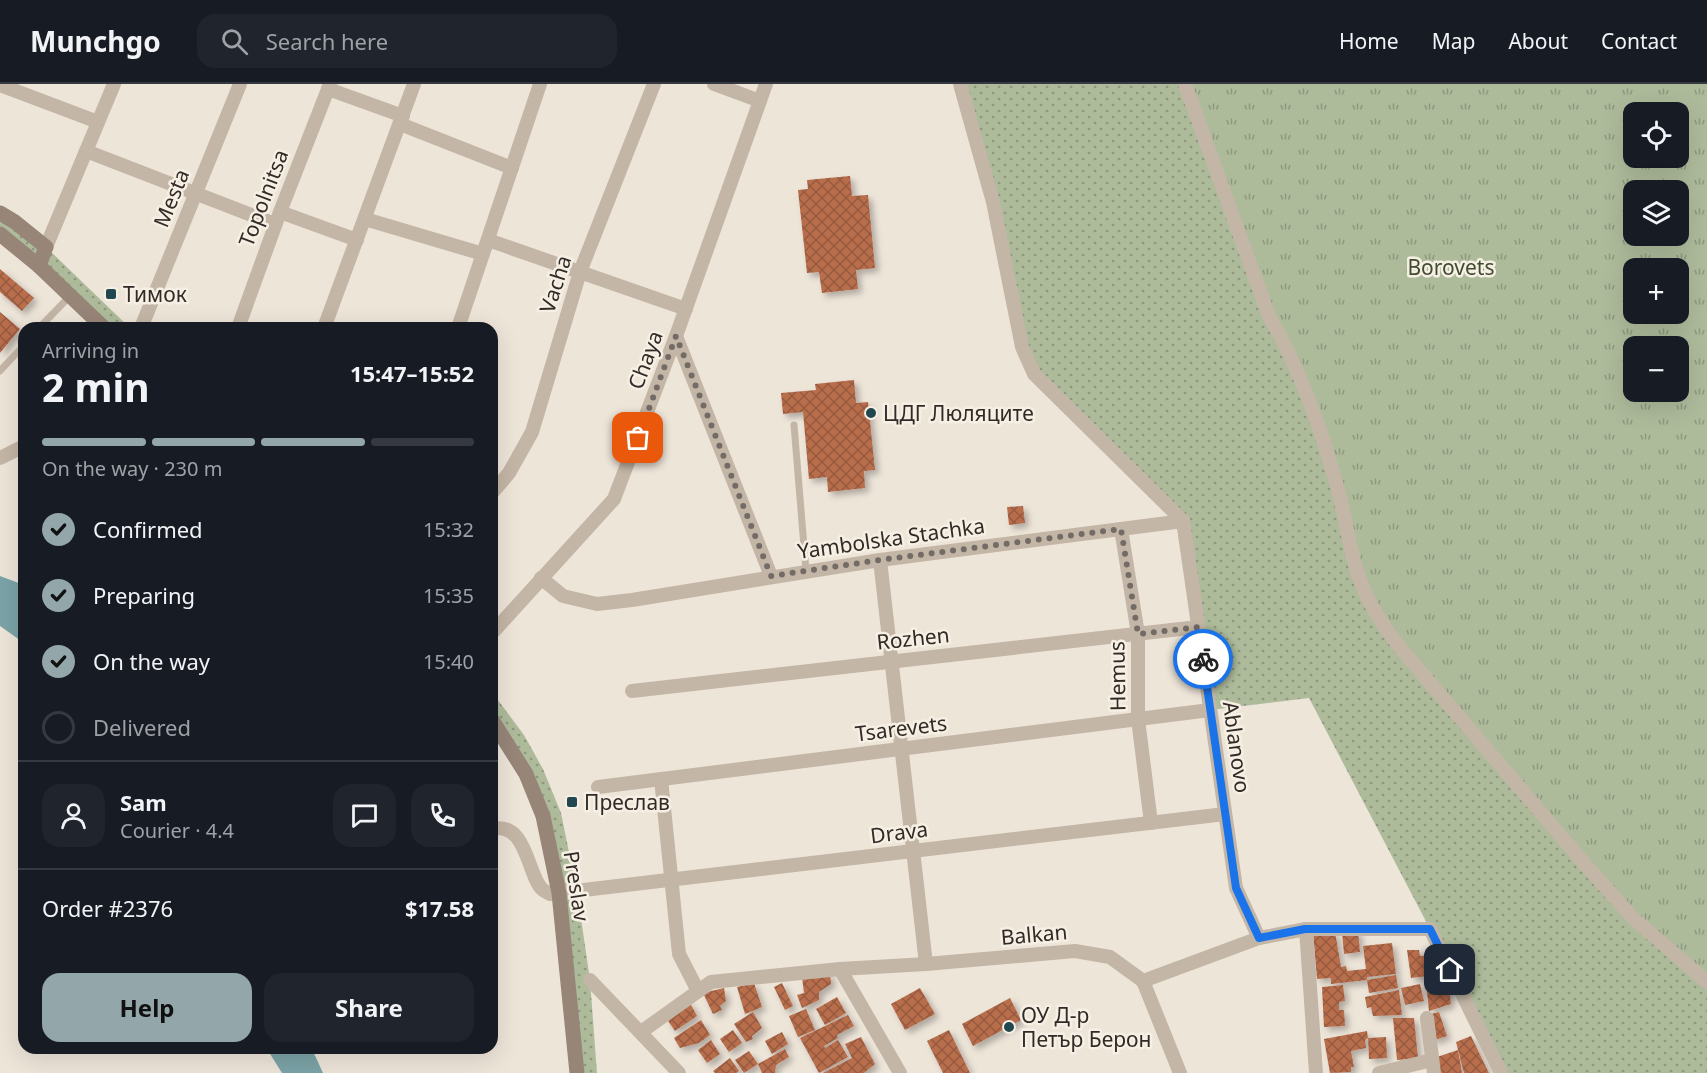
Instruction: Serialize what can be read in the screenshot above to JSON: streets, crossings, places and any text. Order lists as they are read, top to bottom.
{
  "streets": {
    "main road": ["Preslav"],
    "street": [
      "Mesta",
      "Topolnitsa",
      "Vacha",
      "Chaya",
      "Yambolska Stachka",
      "Rozhen",
      "Hemus",
      "Tsarevets",
      "Ablanovo",
      "Drava",
      "Balkan"
    ]
  },
  "crossings": [
    ["Chaya", "Yambolska Stachka"],
    ["Yambolska Stachka", "Hemus"],
    ["Yambolska Stachka", "Ablanovo"],
    ["Rozhen", "Hemus"],
    ["Rozhen", "Ablanovo"],
    ["Hemus", "Tsarevets"],
    ["Hemus", "Drava"],
    ["Tsarevets", "Ablanovo"],
    ["Ablanovo", "Drava"],
    ["Drava", "Preslav"]
  ],
  "parks": ["Borovets"],
  "places": {
    "transit": ["Тимок", "Преслав"],
    "other": ["ЦДГ Люляците", "ОУ Д-р Петър Берон"]
  },
  "page": {
    "header": "Munchgo",
    "search": "Search here",
    "nav": [
      "Home",
      "Map",
      "About",
      "Contact"
    ],
    "map_buttons": ["+", "−"],
    "heading": ["2 min", "Arriving in", "15:47–15:52"],
    "panel": [
      "Sam",
      "Courier · 4.4",
      "Order #2376",
      "$17.58"
    ],
    "bar": "On the way · 230 m",
    "list": [
      ["Confirmed", "15:32"],
      ["Preparing", "15:35"],
      ["On the way", "15:40"],
      "Delivered"
    ],
    "buttons": ["Help", "Share"]
  }
}
